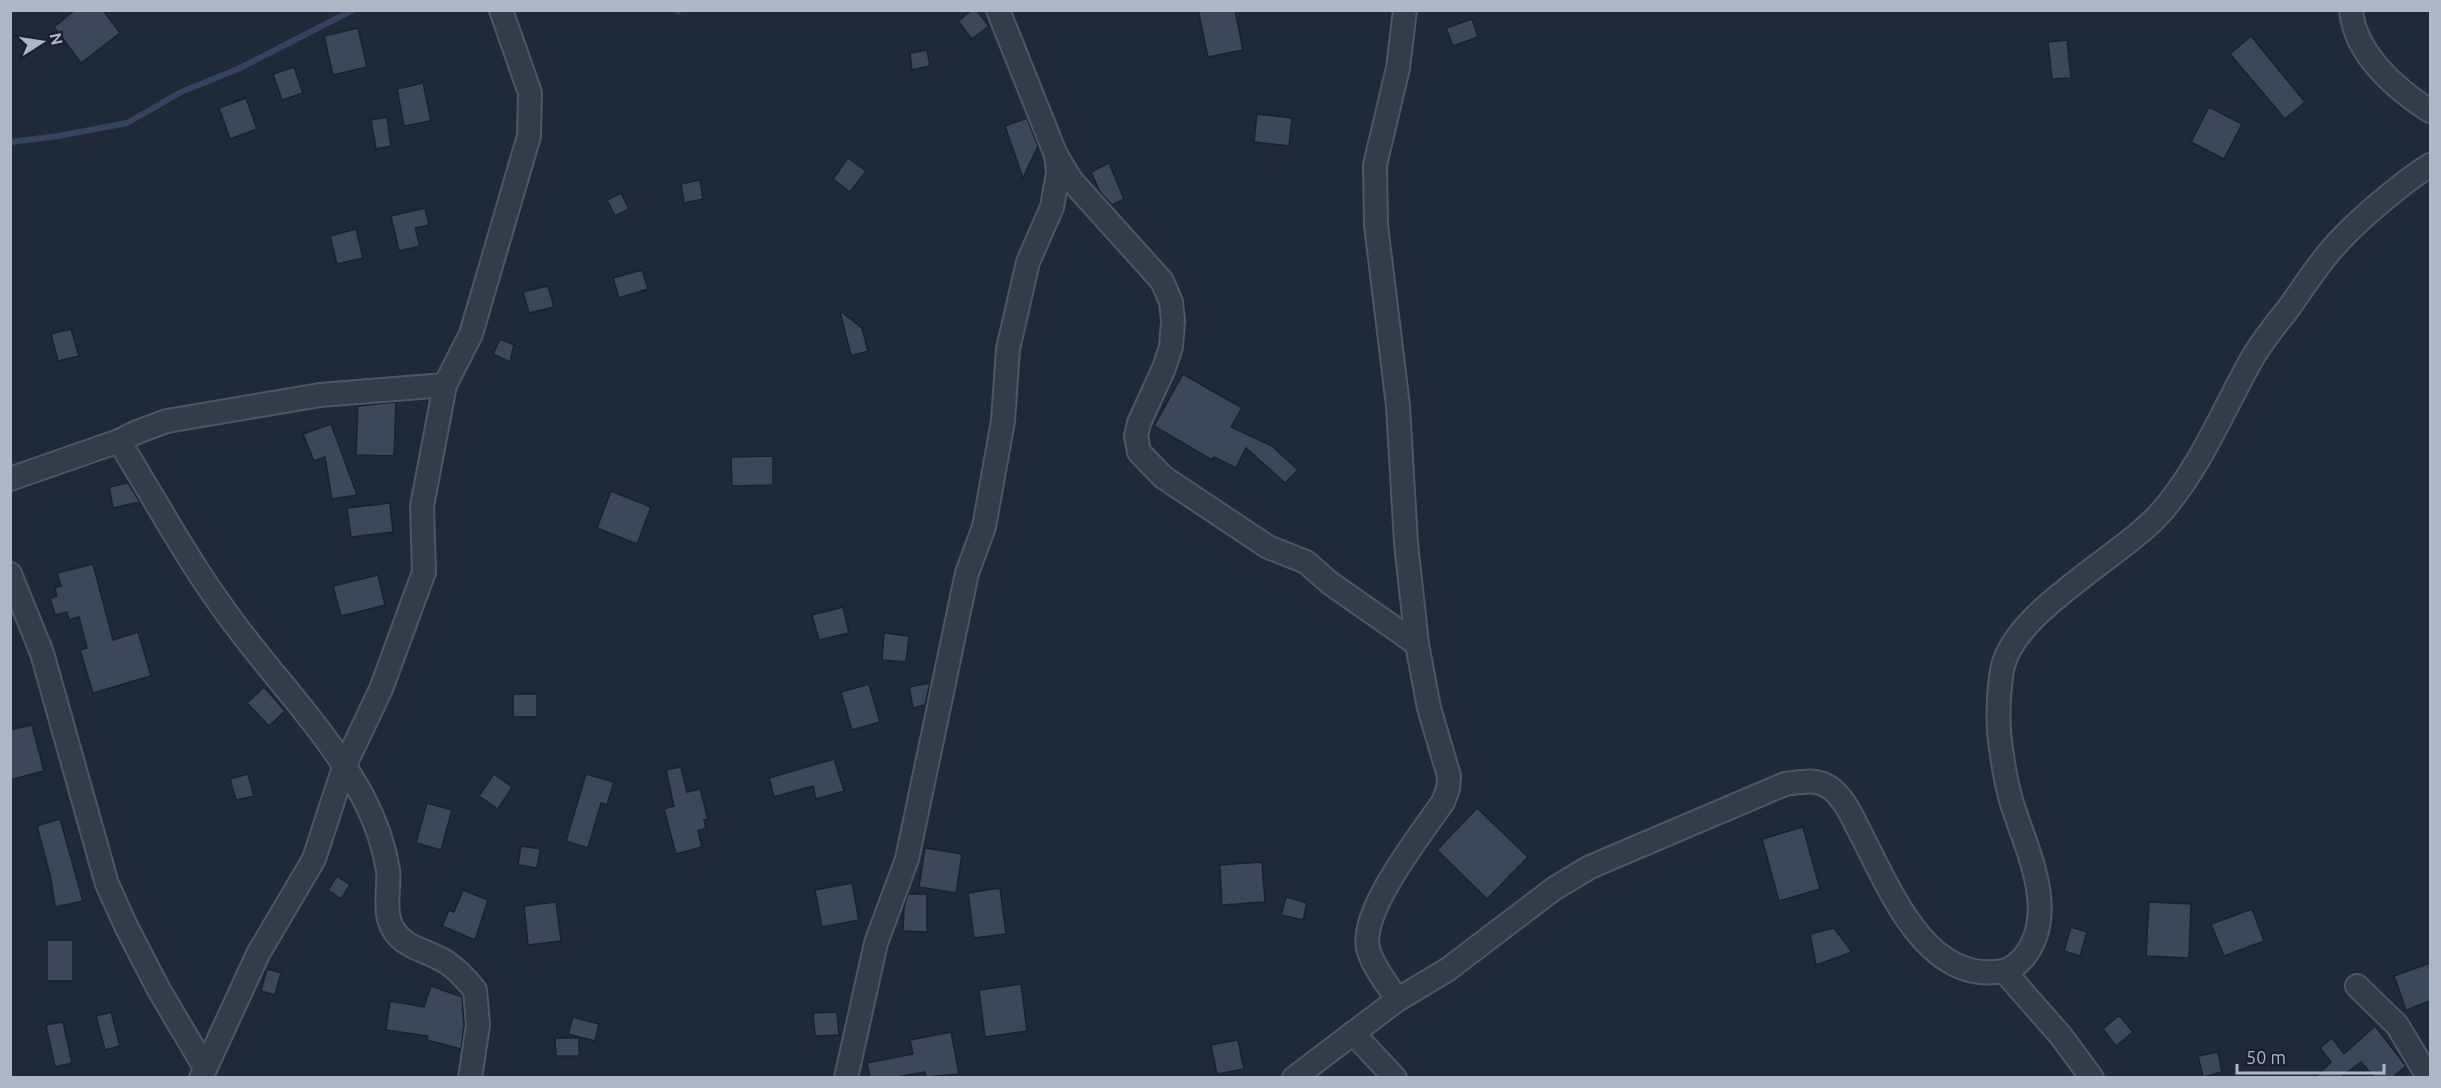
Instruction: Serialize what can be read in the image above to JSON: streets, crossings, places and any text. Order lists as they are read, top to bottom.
{
  "scale_bar": "50 m",
  "north": "right"
}
